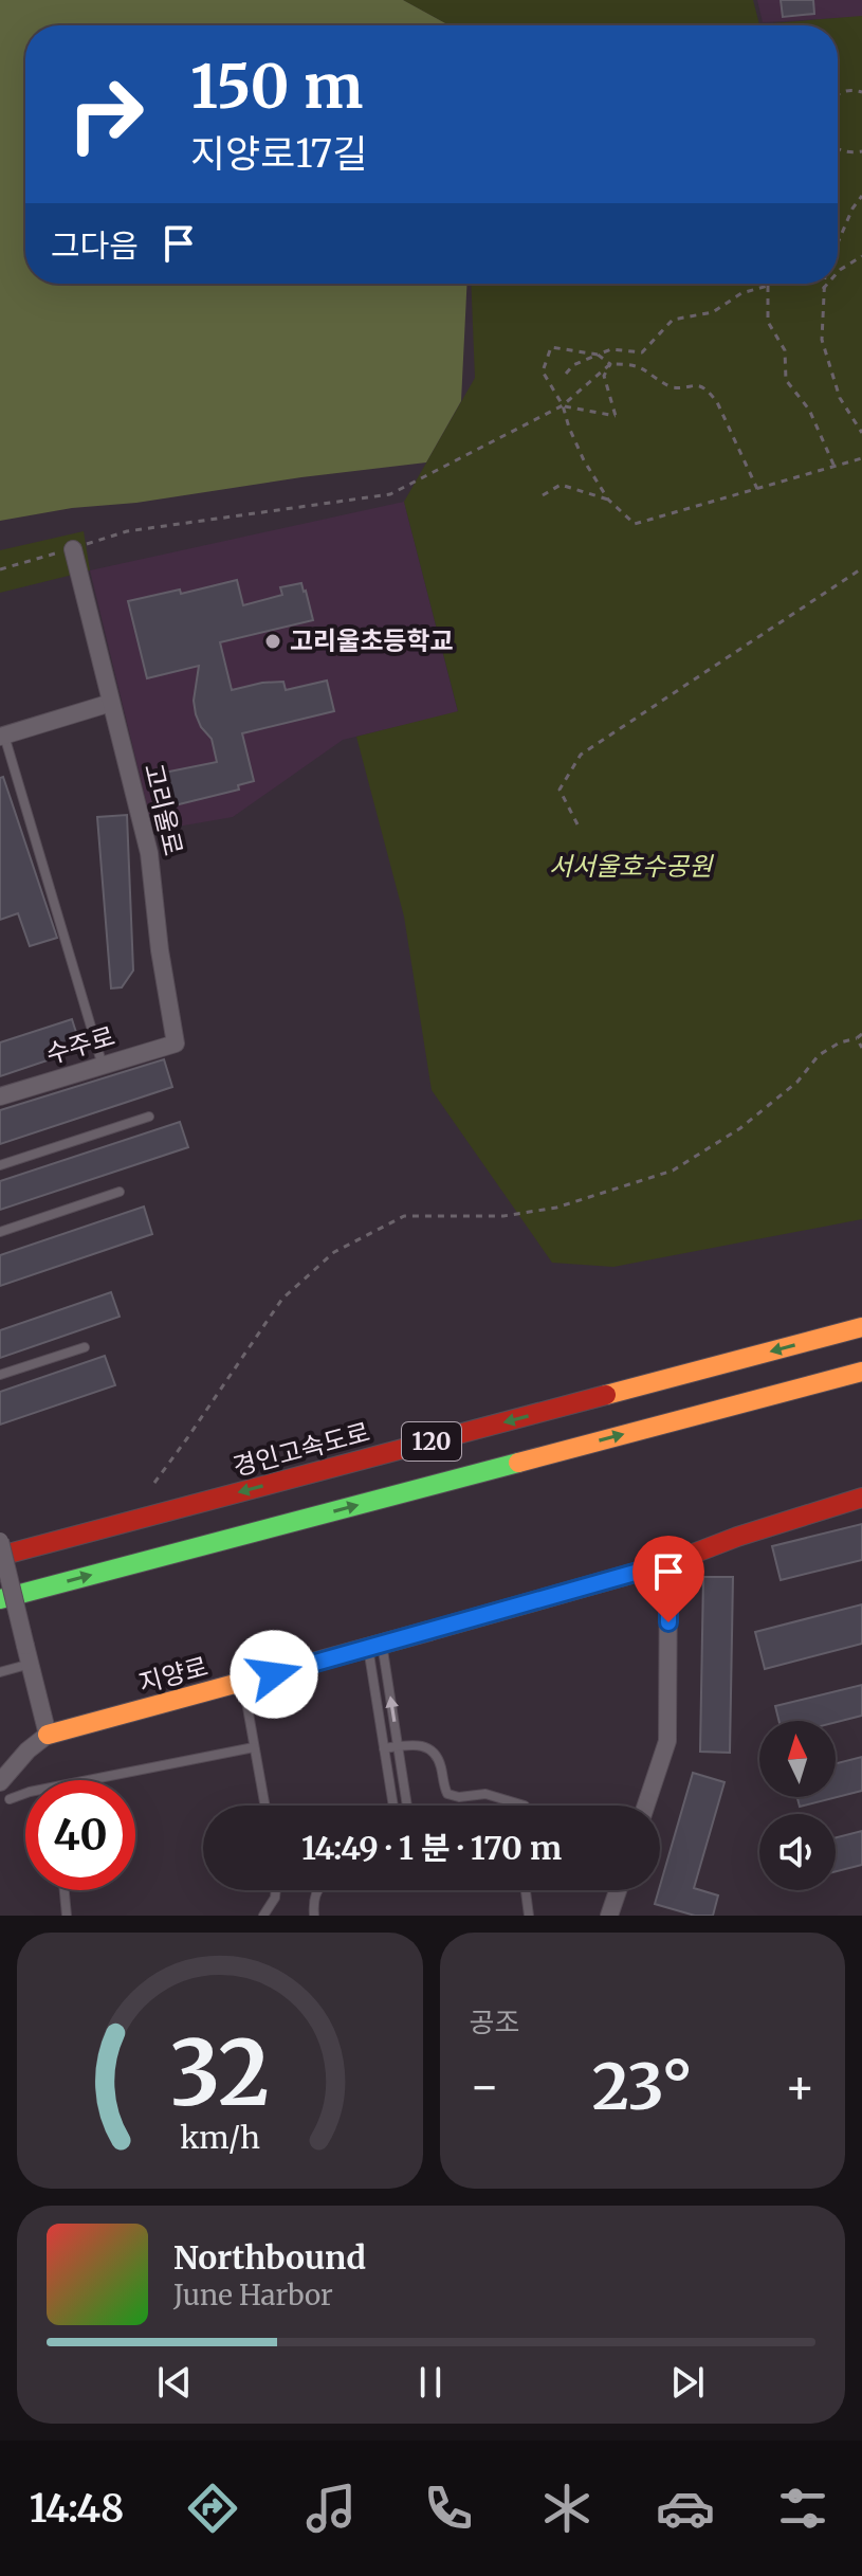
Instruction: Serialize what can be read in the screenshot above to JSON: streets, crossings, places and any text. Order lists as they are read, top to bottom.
{
  "streets": {
    "main road": ["120", "경인고속도로", "지양로"],
    "street": ["고리울로", "수주로"]
  },
  "crossings": [
    ["고리울로", "수주로"]
  ],
  "parks": ["서서울호수공원"],
  "places": ["고리울초등학교"],
  "north": "top",
  "page": {
    "turn": ["150 m", "지양로17길"],
    "then": "그다음",
    "limit": "40",
    "trip": "14:49 · 1 분 · 170 m",
    "tile": "공조",
    "heat": ["−", "23°", "+"],
    "song": ["Northbound", "June Harbor"],
    "tabs": "14:48",
    "gauge": ["32", "km/h"]
  }
}
